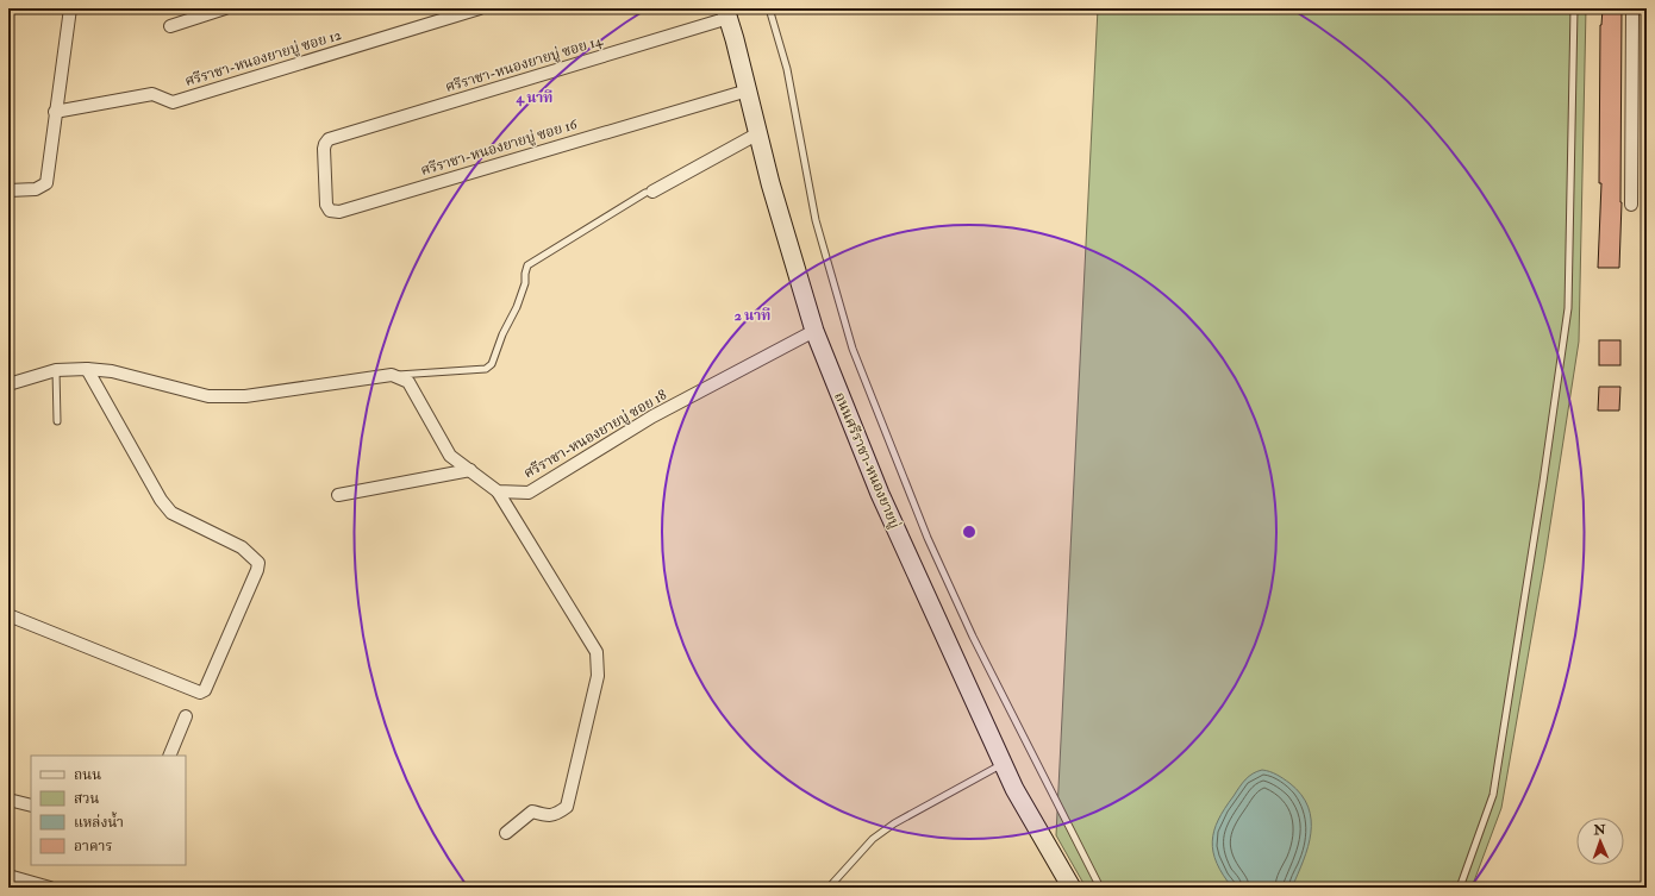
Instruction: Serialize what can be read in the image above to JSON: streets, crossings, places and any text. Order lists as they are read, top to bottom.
{
  "streets": {
    "main road": ["ถนนศรีราชา-หนองยายบู่"],
    "street": [
      "ศรีราชา-หนองยายบู่ ซอย 12",
      "ศรีราชา-หนองยายบู่ ซอย 14",
      "ศรีราชา-หนองยายบู่ ซอย 16",
      "ศรีราชา-หนองยายบู่ ซอย 18"
    ]
  },
  "crossings": [
    ["ศรีราชา-หนองยายบู่ ซอย 14", "ศรีราชา-หนองยายบู่ ซอย 16"],
    ["ศรีราชา-หนองยายบู่ ซอย 14", "ถนนศรีราชา-หนองยายบู่"],
    ["ศรีราชา-หนองยายบู่ ซอย 16", "ถนนศรีราชา-หนองยายบู่"],
    ["ศรีราชา-หนองยายบู่ ซอย 18", "ถนนศรีราชา-หนองยายบู่"]
  ],
  "legend": [
    "ถนน",
    "สวน",
    "แหล่งน้ำ",
    "อาคาร"
  ],
  "north": "top",
  "rings": ["4 นาที", "2 นาที"]
}
